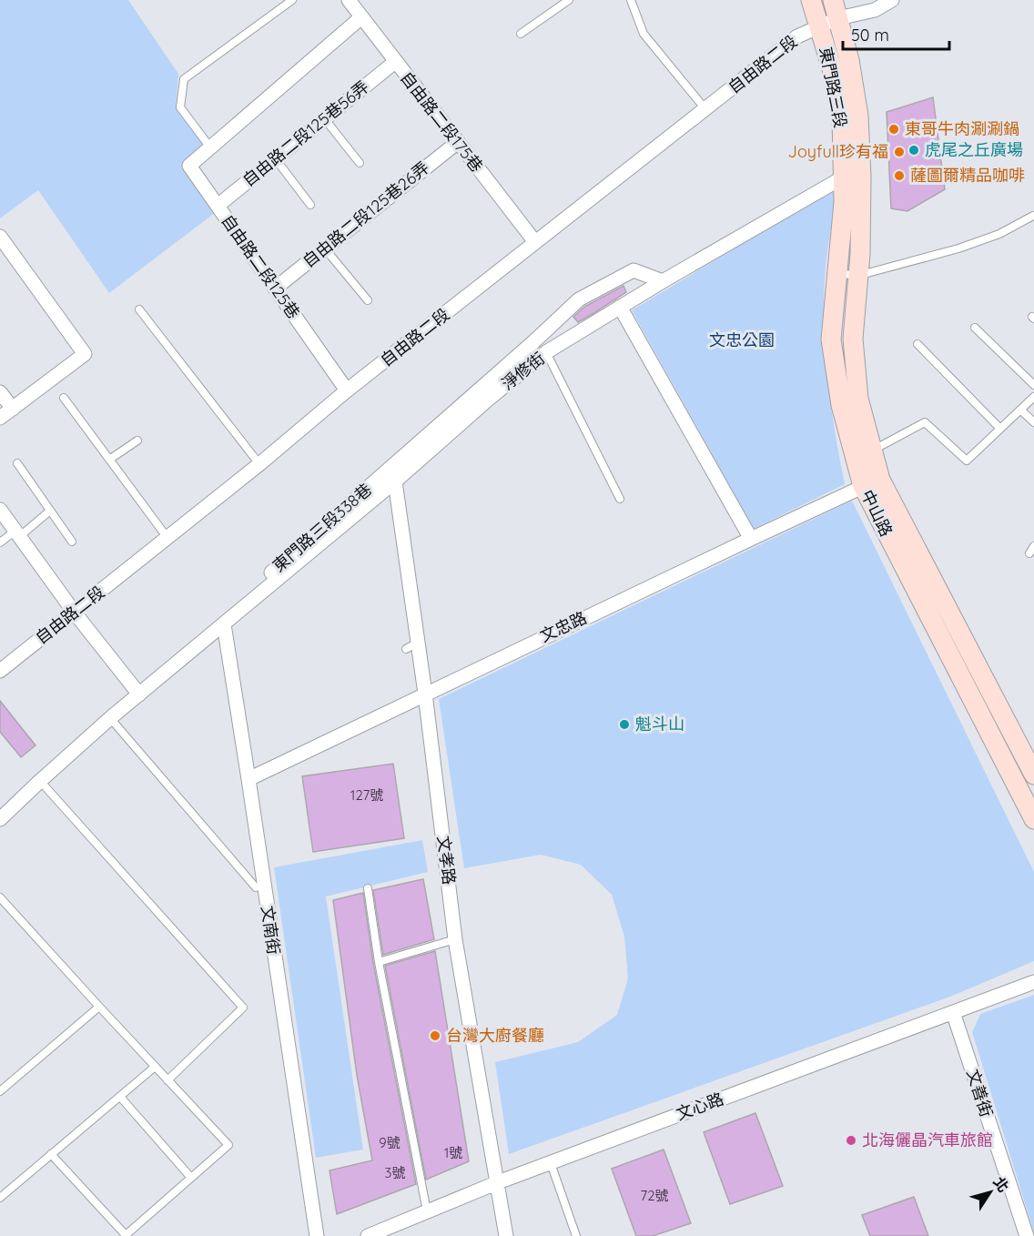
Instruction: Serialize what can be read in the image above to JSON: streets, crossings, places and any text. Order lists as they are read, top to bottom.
{
  "streets": {
    "main road": ["東門路三段", "中山路"],
    "street": [
      "自由路二段",
      "自由路二段175巷",
      "自由路二段125巷56弄",
      "自由路二段125巷26弄",
      "自由路二段125巷",
      "淨修街",
      "東門路三段338巷",
      "文忠路",
      "文孝路",
      "文南街",
      "文善街",
      "文心路"
    ]
  },
  "crossings": [
    ["自由路二段", "東門路三段"],
    ["自由路二段", "自由路二段175巷"],
    ["自由路二段", "自由路二段125巷"],
    ["東門路三段", "淨修街"],
    ["東門路三段", "中山路"],
    ["自由路二段175巷", "自由路二段125巷56弄"],
    ["自由路二段175巷", "自由路二段125巷26弄"],
    ["自由路二段125巷56弄", "自由路二段125巷"],
    ["自由路二段125巷26弄", "自由路二段125巷"],
    ["淨修街", "中山路"],
    ["淨修街", "東門路三段338巷"],
    ["淨修街", "文孝路"],
    ["淨修街", "文南街"],
    ["中山路", "文忠路"],
    ["東門路三段338巷", "文南街"],
    ["文忠路", "文孝路"],
    ["文忠路", "文南街"],
    ["文孝路", "文心路"],
    ["文善街", "文心路"]
  ],
  "parks": ["文忠公園"],
  "places": [
    "東哥牛肉涮涮鍋",
    "虎尾之丘廣場",
    "Joyfull珍有福",
    "薩圖爾精品咖啡",
    "魁斗山",
    "台灣大廚餐廳",
    "北海儷晶汽車旅館"
  ],
  "house_numbers": [
    "127號",
    "9號",
    "1號",
    "3號",
    "72號"
  ],
  "scale_bar": "50 m",
  "north": "top right"
}
